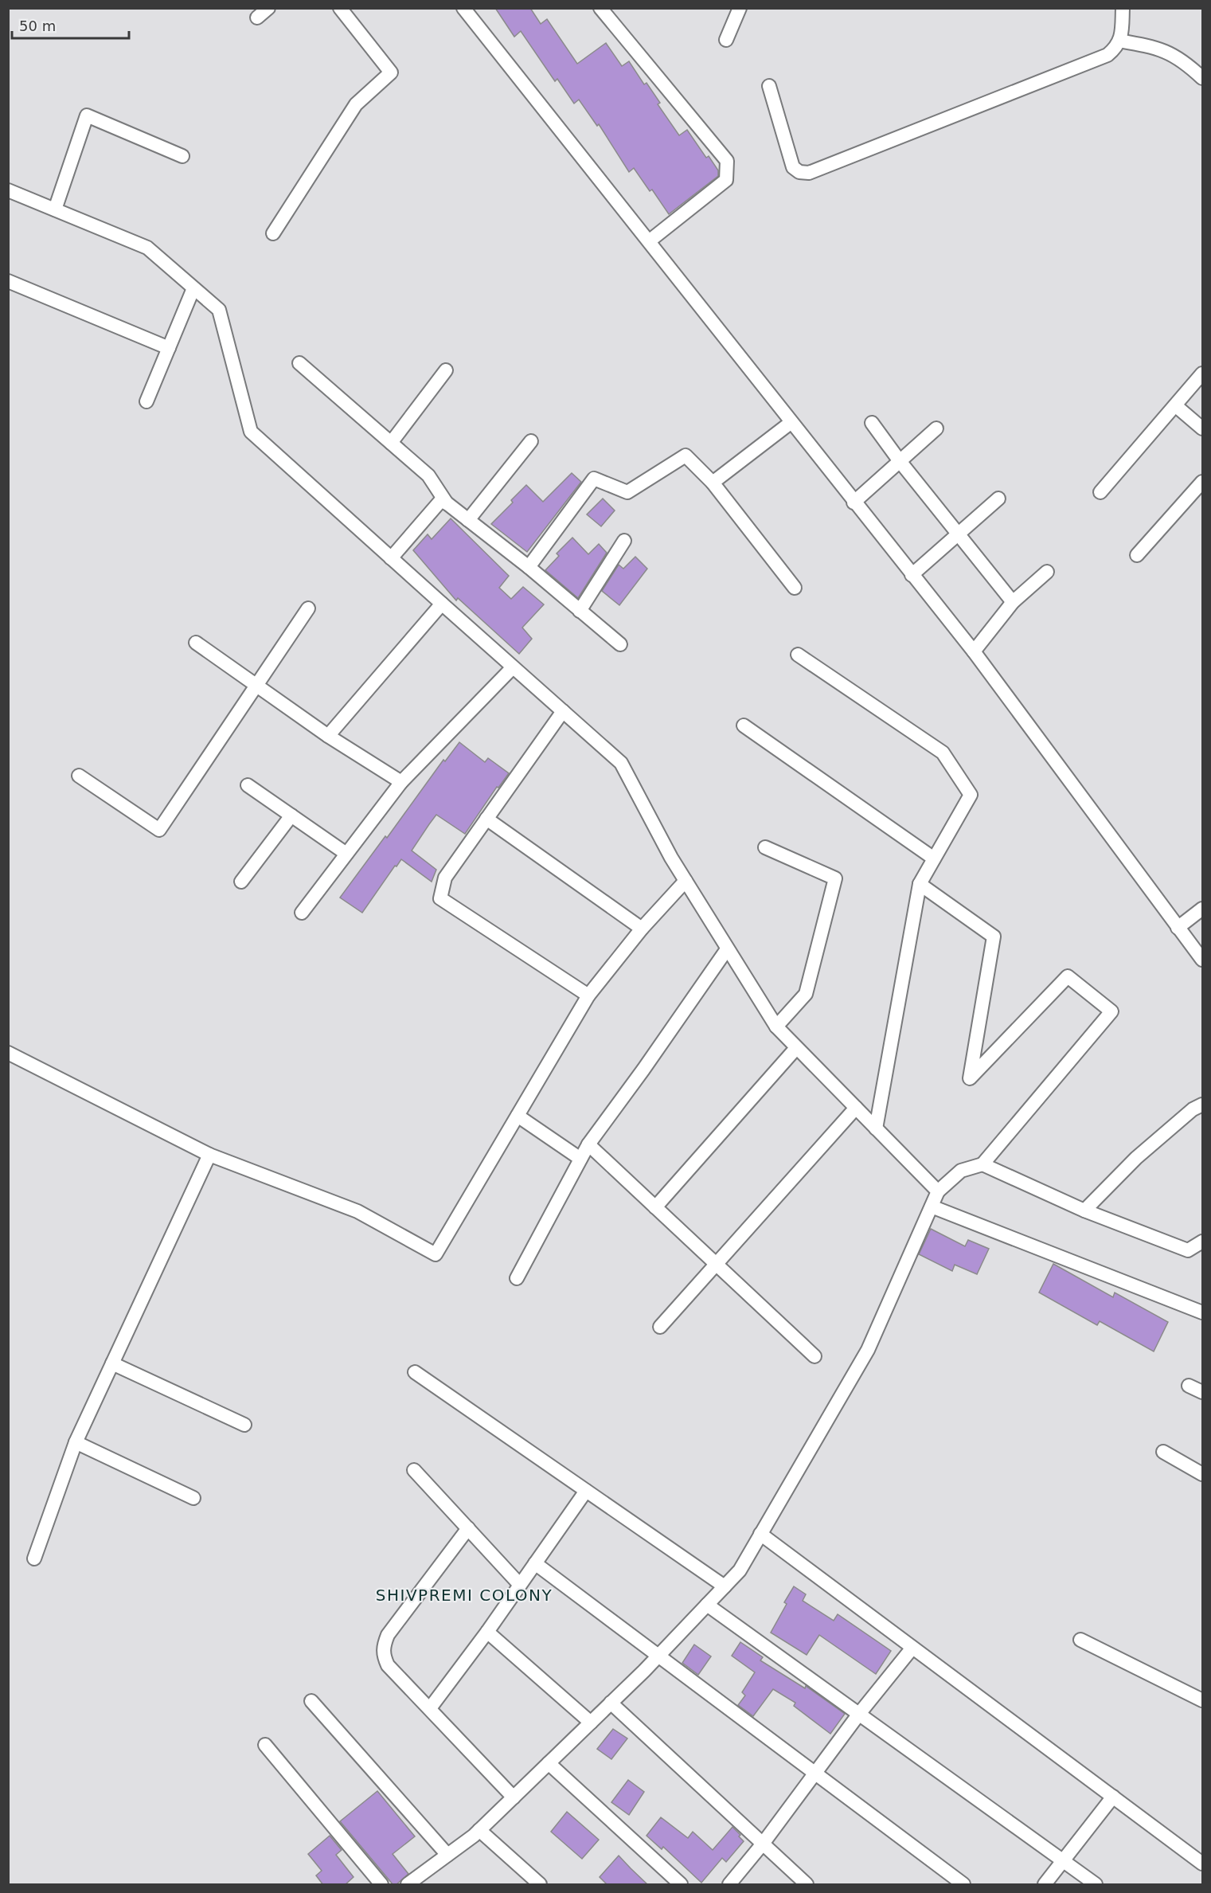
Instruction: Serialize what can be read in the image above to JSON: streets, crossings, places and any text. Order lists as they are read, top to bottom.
{
  "districts": ["SHIVPREMI COLONY"],
  "scale_bar": "50 m"
}
